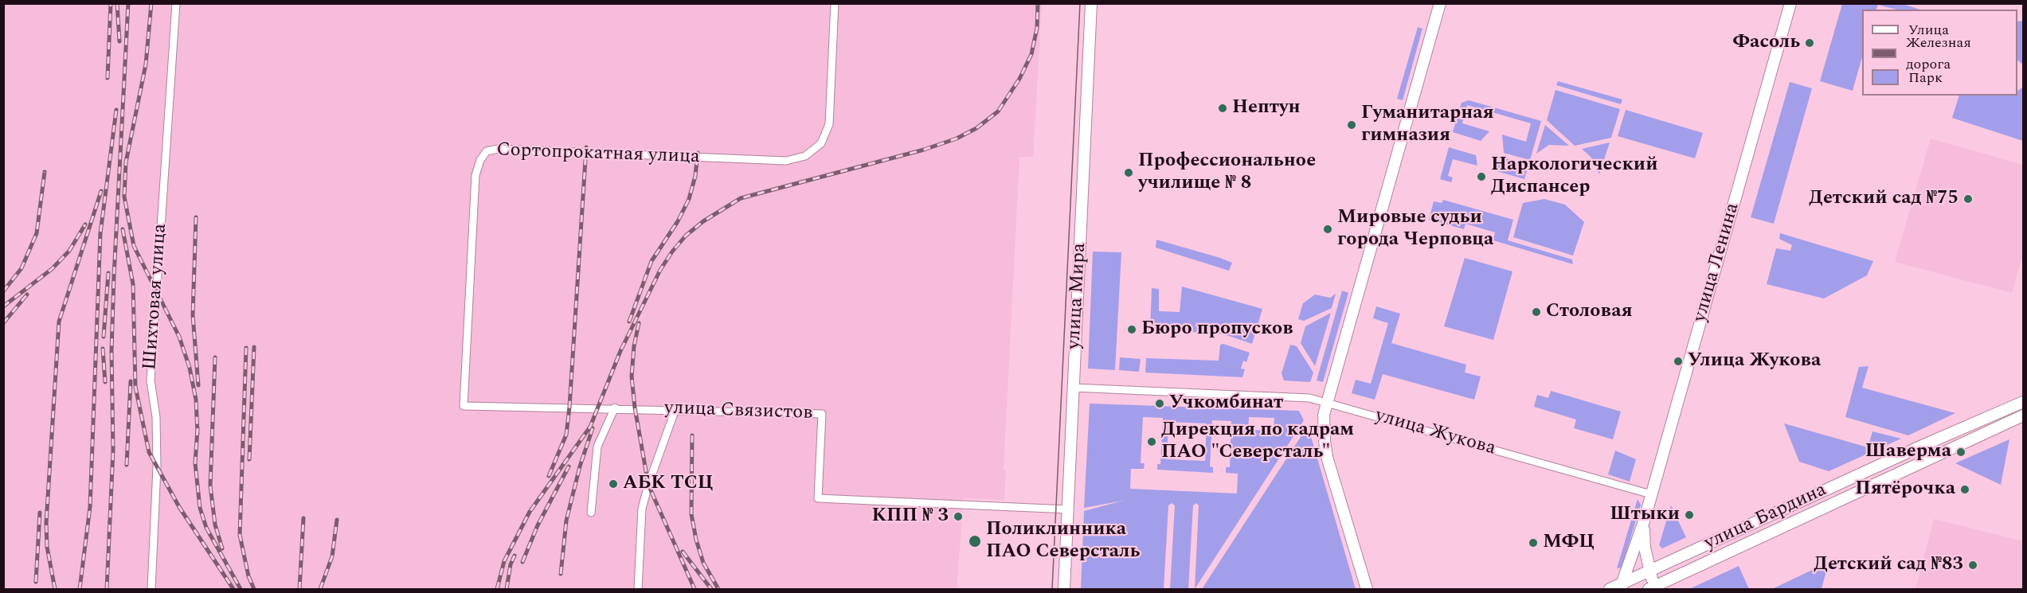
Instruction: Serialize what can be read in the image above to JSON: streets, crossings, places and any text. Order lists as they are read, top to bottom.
{
  "streets": {
    "main road": ["улица Ленина", "улица Мира", "улица Бардина"],
    "street": [
      "Сортопрокатная улица",
      "Шихтовая улица",
      "улица Связистов",
      "улица Жукова"
    ]
  },
  "crossings": [
    ["Сортопрокатная улица", "улица Связистов"],
    ["улица Ленина", "улица Жукова"],
    ["улица Ленина", "улица Бардина"],
    ["улица Мира", "улица Связистов"],
    ["улица Мира", "улица Жукова"]
  ],
  "places": [
    "Фасоль",
    "Нептун",
    "Гуманитарная гимназия",
    "Профессиональное училище № 8",
    "Наркологический Диспансер",
    "Детский сад №75",
    "Мировые судьи города Черповца",
    "Столовая",
    "Бюро пропусков",
    "Улица Жукова",
    "Учкомбинат",
    "Дирекция по кадрам ПАО \"Северсталь\"",
    "Шаверма",
    "АБК ТСЦ",
    "Пятёрочка",
    "Штыки",
    "КПП № 3",
    "Поликлинника ПАО Северсталь",
    "МФЦ",
    "Детский сад №83"
  ],
  "legend": ["Улица", "Железная дорога", "Парк"]
}
